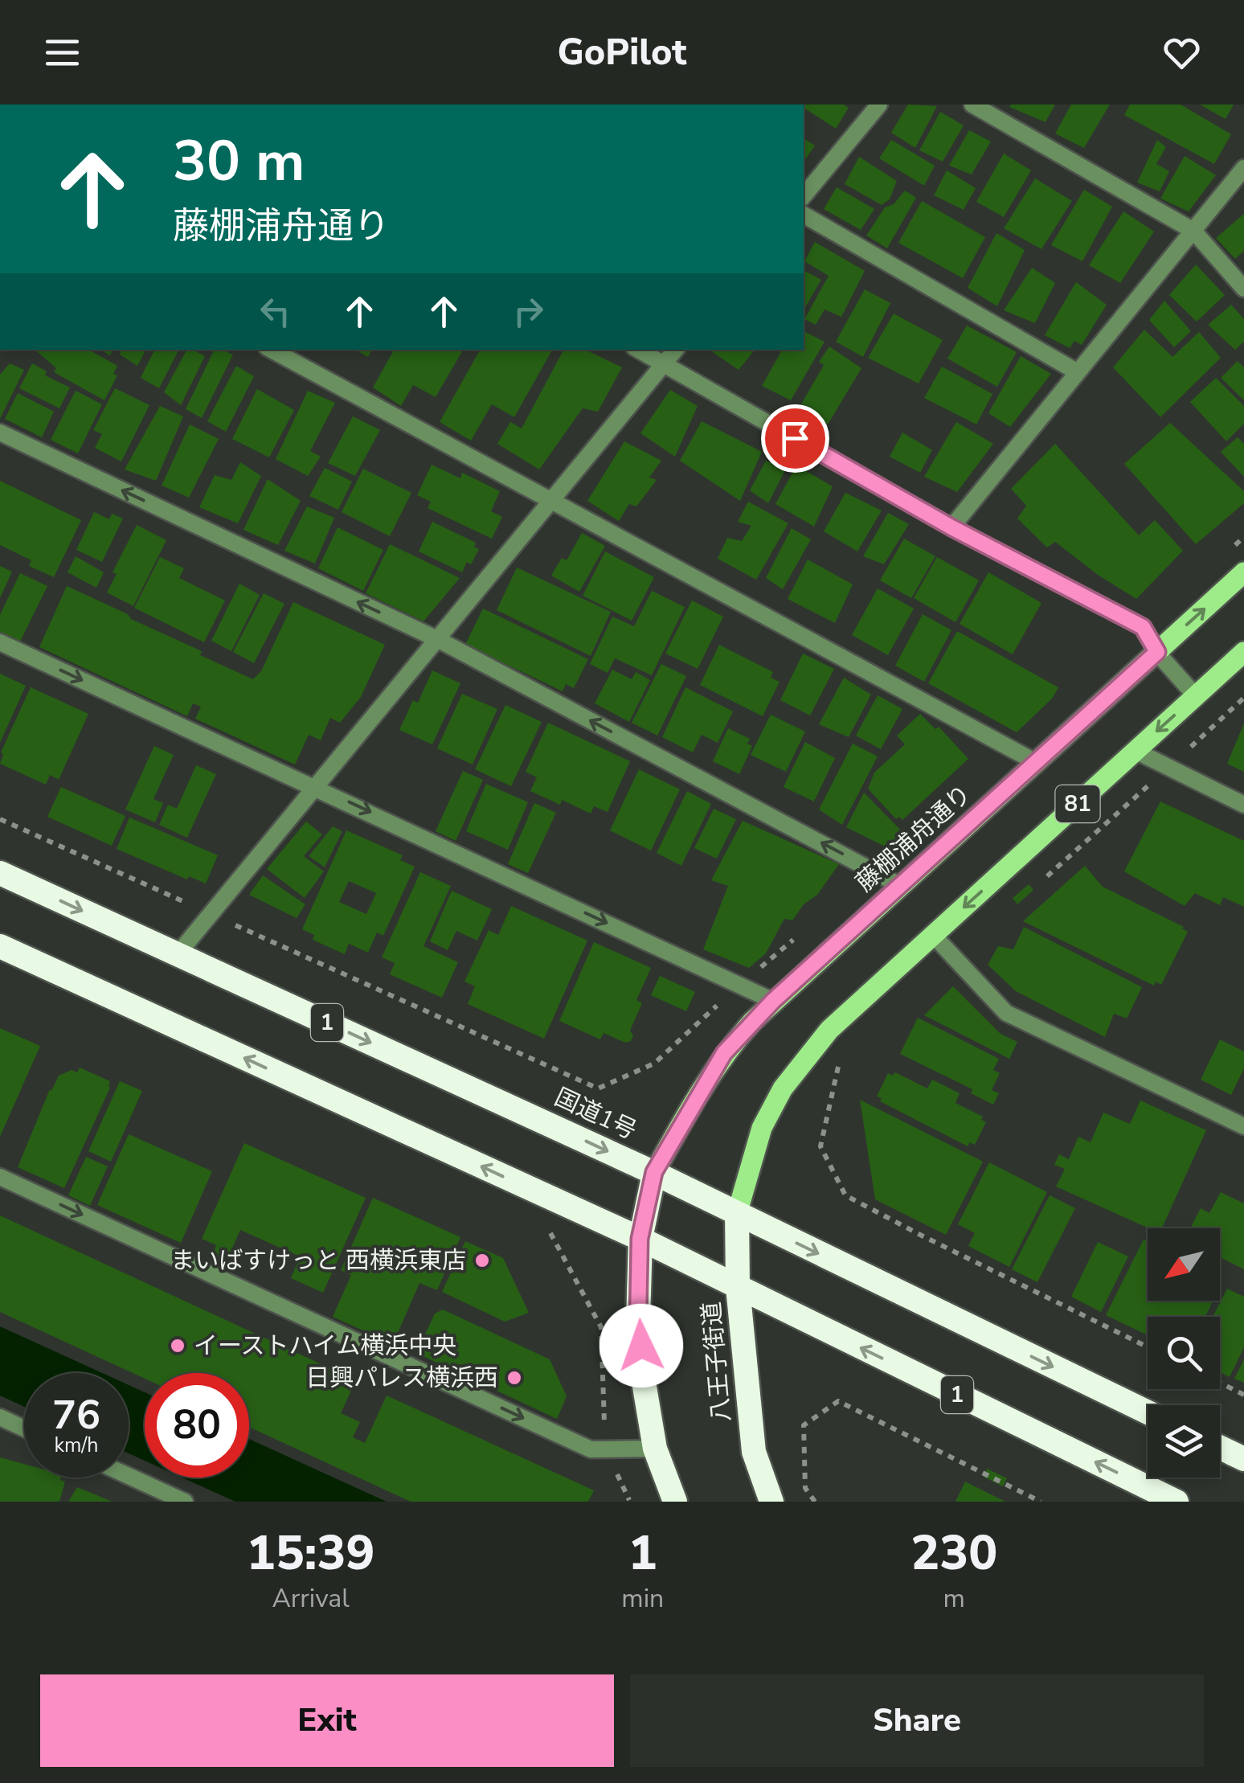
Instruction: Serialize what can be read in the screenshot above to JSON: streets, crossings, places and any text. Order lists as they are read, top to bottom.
{
  "streets": {
    "highway": ["1", "国道1号", "八王子街道"],
    "main road": ["81", "藤棚浦舟通り"]
  },
  "crossings": [
    ["81", "国道1号"],
    ["81", "八王子街道"],
    ["藤棚浦舟通り", "国道1号"],
    ["1", "八王子街道"],
    ["国道1号", "八王子街道"]
  ],
  "places": ["まいばすけっと 西横浜東店", "イーストハイム横浜中央", "日興パレス横浜西"],
  "north": "bottom left",
  "page": {
    "header": "GoPilot",
    "turn": ["30 m", "藤棚浦舟通り"],
    "speed": "76 km/h",
    "limit": "80",
    "eta": [
      "15:39",
      "Arrival",
      "1",
      "min",
      "230",
      "m"
    ],
    "buttons": ["Exit", "Share"]
  }
}
